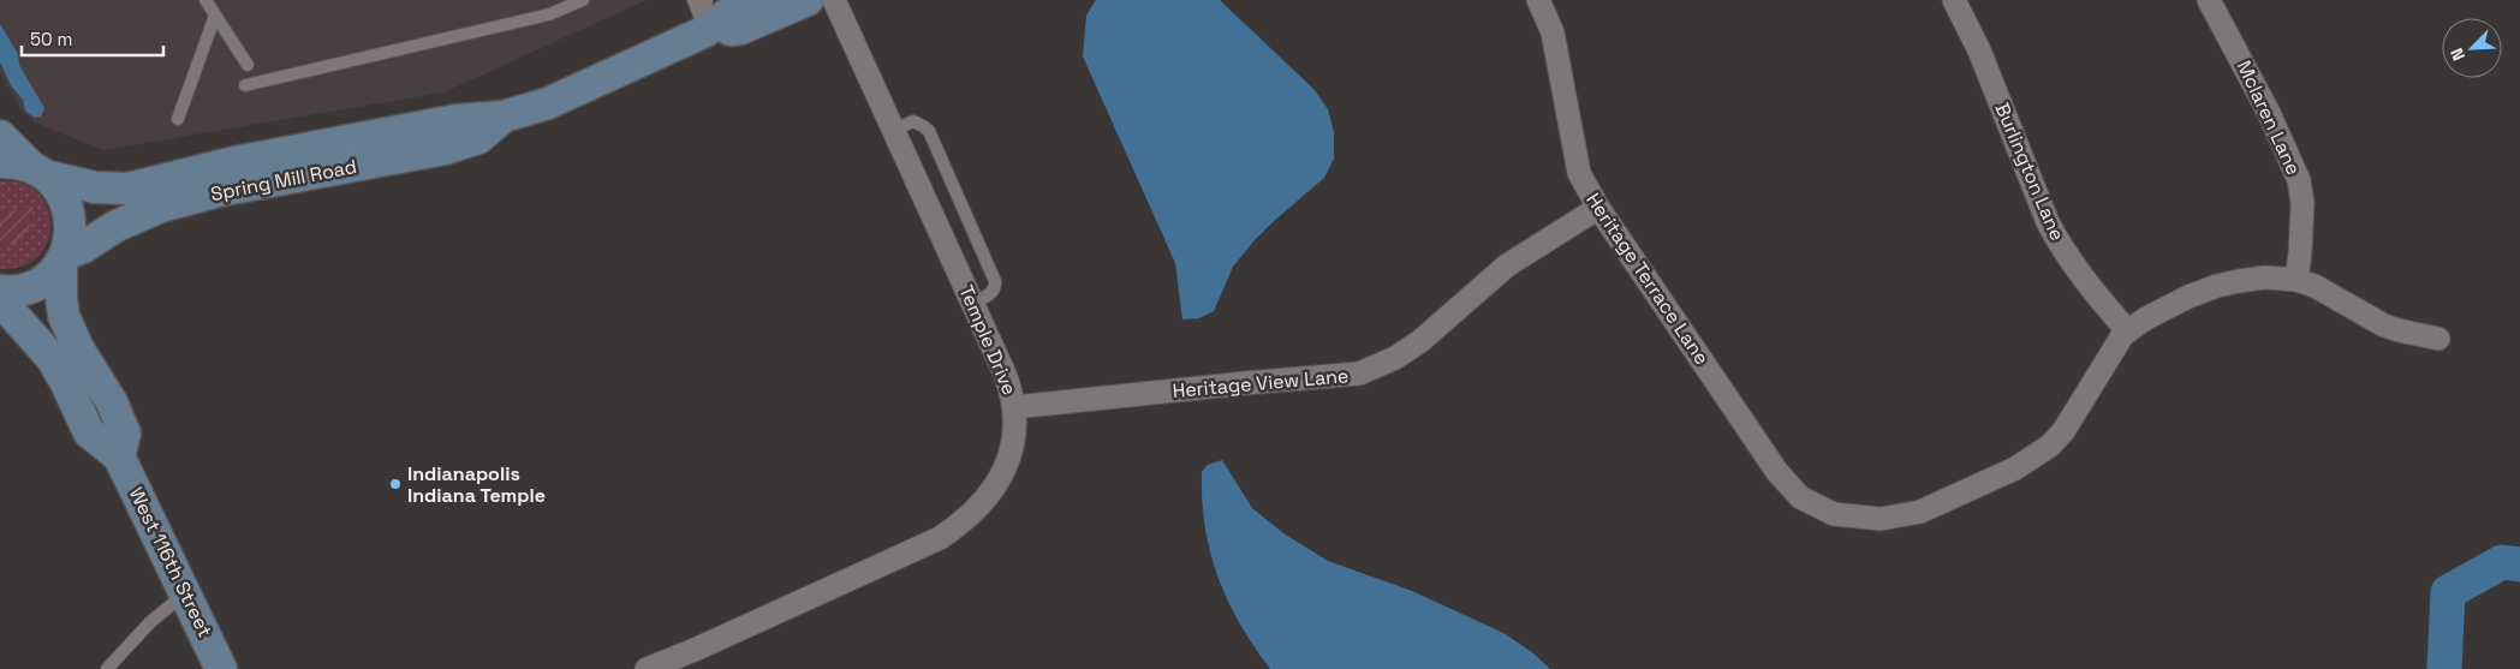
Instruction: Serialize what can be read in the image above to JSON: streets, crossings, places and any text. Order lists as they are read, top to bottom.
{
  "streets": {
    "street": [
      "Mclaren Lane",
      "Burlington Lane",
      "Spring Mill Road",
      "Heritage Terrace Lane",
      "Temple Drive",
      "Heritage View Lane",
      "West 116th Street"
    ]
  },
  "crossings": [
    ["Burlington Lane", "Heritage Terrace Lane"],
    ["Heritage Terrace Lane", "Heritage View Lane"],
    ["Temple Drive", "Heritage View Lane"]
  ],
  "places": ["Indianapolis Indiana Temple"],
  "scale_bar": "50 m",
  "north": "bottom left"
}
